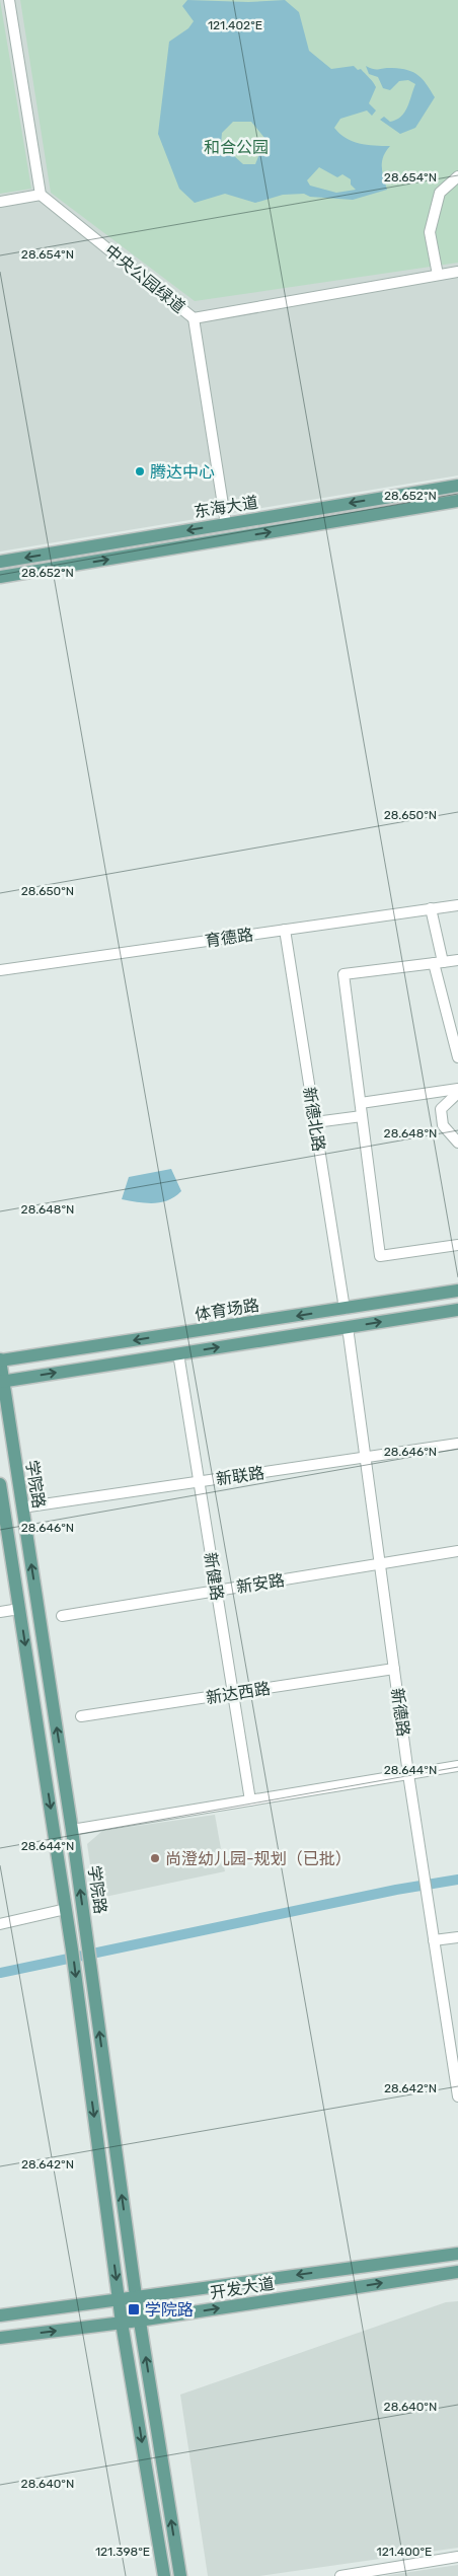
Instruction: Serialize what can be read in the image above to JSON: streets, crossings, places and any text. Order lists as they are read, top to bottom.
{
  "streets": {
    "main road": [
      "东海大道",
      "体育场路",
      "学院路",
      "开发大道"
    ],
    "street": [
      "中央公园绿道",
      "育德路",
      "新德北路",
      "新联路",
      "新健路",
      "新安路",
      "新达西路",
      "新德路"
    ]
  },
  "crossings": [
    ["育德路", "新德北路"],
    ["新德北路", "体育场路"],
    ["体育场路", "学院路"],
    ["新联路", "学院路"],
    ["新联路", "新健路"],
    ["新联路", "新德路"],
    ["学院路", "开发大道"],
    ["新健路", "新安路"],
    ["新健路", "新达西路"],
    ["新安路", "新德路"],
    ["新达西路", "新德路"]
  ],
  "parks": ["和合公园"],
  "places": {
    "other": ["腾达中心", "尚澄幼儿园-规划（已批）"],
    "transit": ["学院路"]
  },
  "coordinates": [
    "121.402°E",
    "28.654°N",
    "28.652°N",
    "28.650°N",
    "28.648°N",
    "28.646°N",
    "28.644°N",
    "28.642°N",
    "28.640°N",
    "121.398°E",
    "121.400°E"
  ]
}
